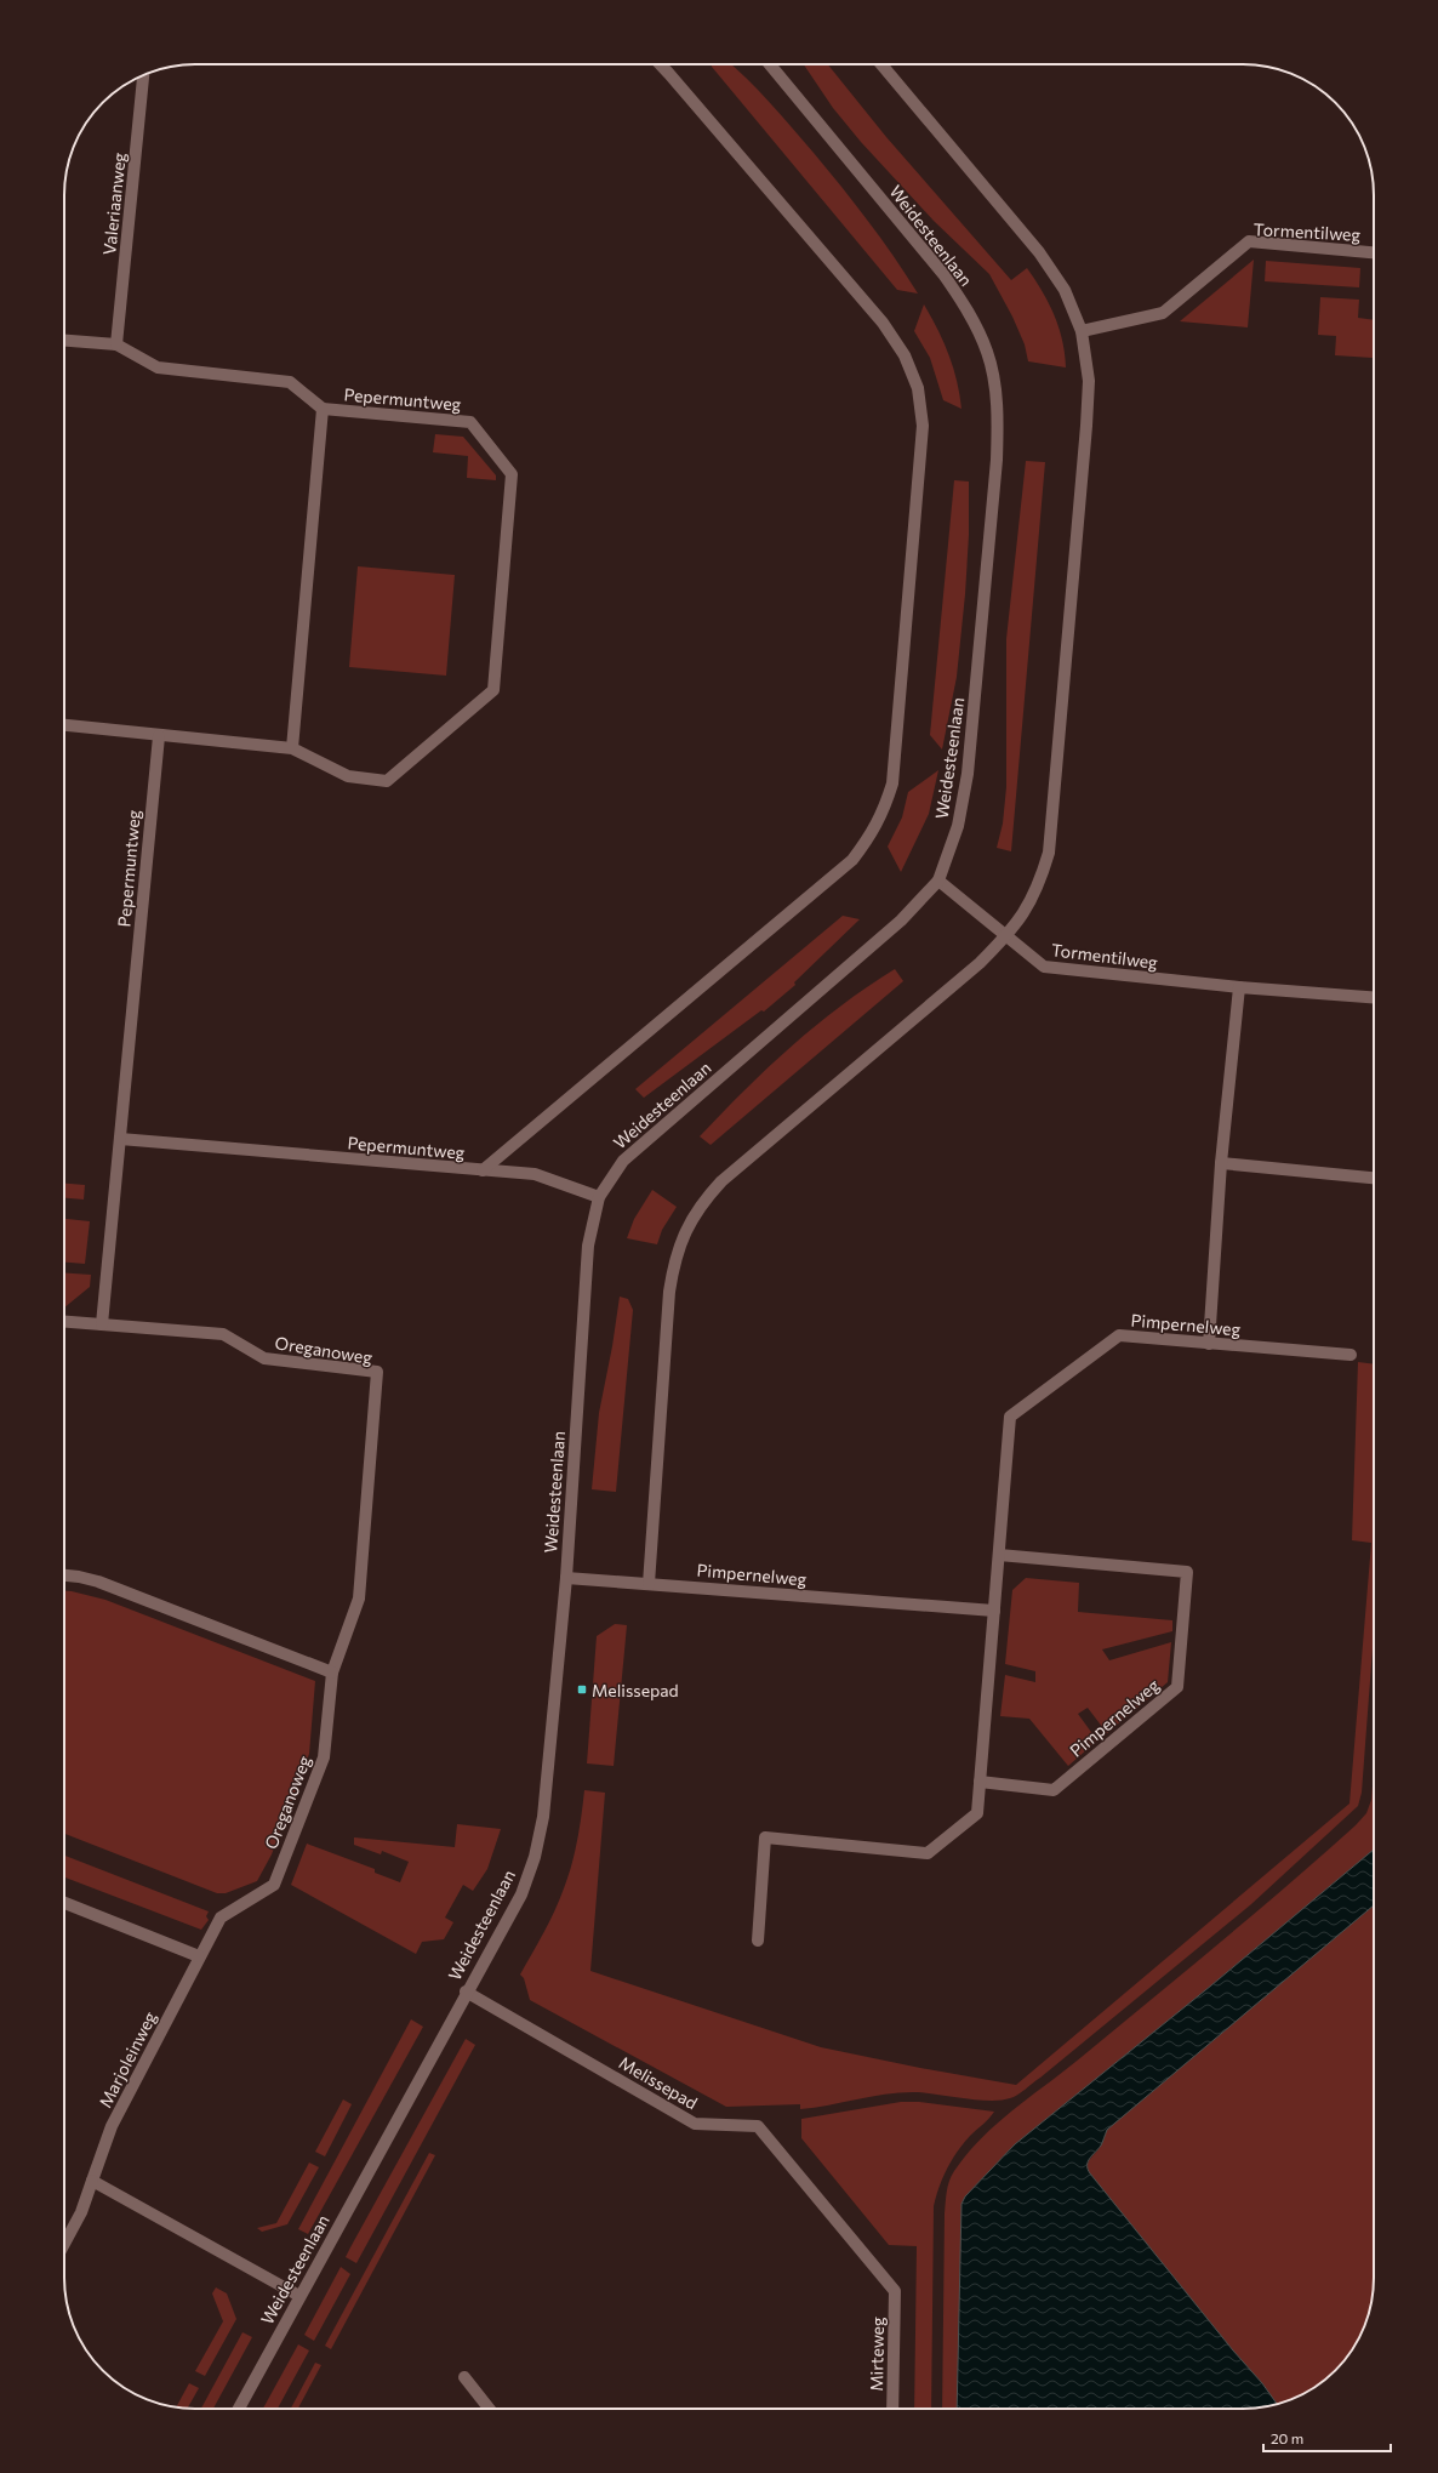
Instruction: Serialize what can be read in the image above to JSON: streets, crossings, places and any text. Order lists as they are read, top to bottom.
{
  "streets": {
    "street": [
      "Valeriaanweg",
      "Tormentilweg",
      "Weidesteenlaan",
      "Pepermuntweg",
      "Pimpernelweg",
      "Oreganoweg",
      "Marjoleinweg",
      "Melissepad",
      "Mirteweg"
    ]
  },
  "crossings": [
    ["Tormentilweg", "Weidesteenlaan"],
    ["Weidesteenlaan", "Pepermuntweg"],
    ["Weidesteenlaan", "Pimpernelweg"],
    ["Weidesteenlaan", "Melissepad"],
    ["Pepermuntweg", "Oreganoweg"],
    ["Oreganoweg", "Marjoleinweg"],
    ["Melissepad", "Mirteweg"]
  ],
  "places": {
    "transit": ["Melissepad"]
  },
  "scale_bar": "20 m"
}
